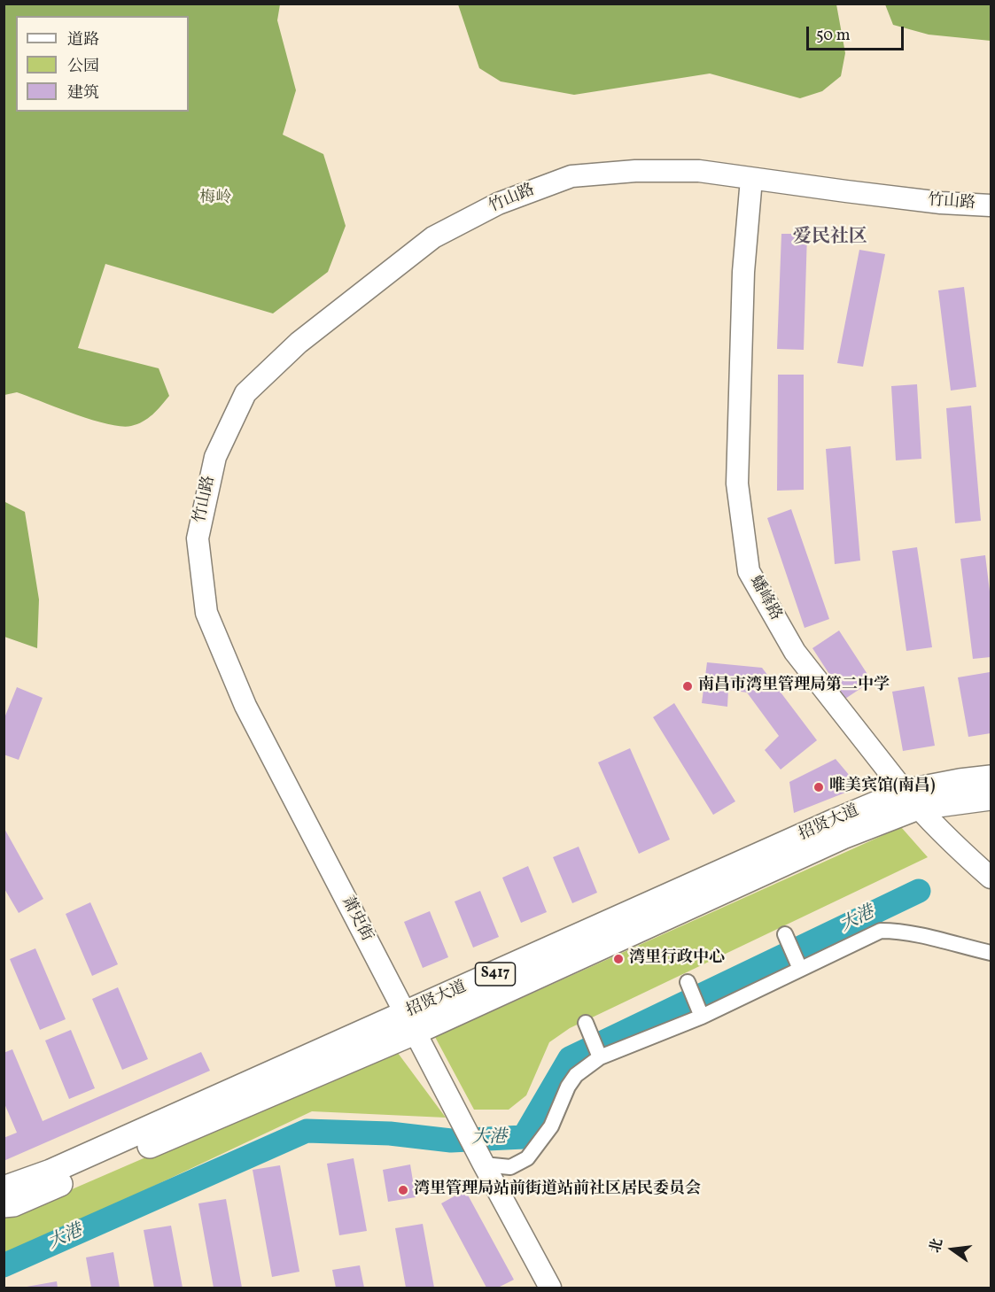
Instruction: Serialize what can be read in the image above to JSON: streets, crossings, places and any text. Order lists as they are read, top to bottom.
{
  "streets": {
    "main road": ["招贤大道", "S417"],
    "street": ["竹山路", "蟠峰路", "萧史街"]
  },
  "crossings": [
    ["竹山路", "蟠峰路"],
    ["竹山路", "萧史街"],
    ["蟠峰路", "招贤大道"],
    ["招贤大道", "萧史街"]
  ],
  "districts": ["爱民社区"],
  "water": ["大港"],
  "parks": ["梅岭"],
  "places": [
    "南昌市湾里管理局第二中学",
    "唯美宾馆(南昌)",
    "湾里行政中心",
    "湾里管理局站前街道站前社区居民委员会"
  ],
  "legend": ["道路", "公园", "建筑"],
  "scale_bar": "50 m",
  "north": "left"
}
